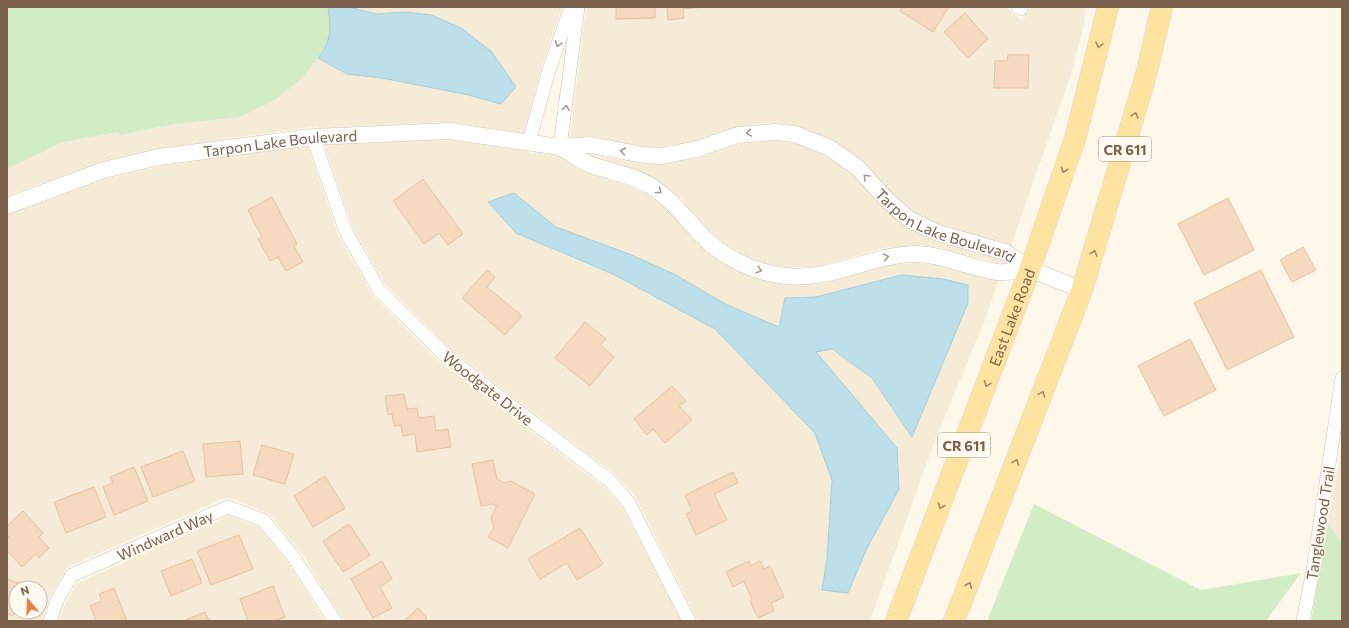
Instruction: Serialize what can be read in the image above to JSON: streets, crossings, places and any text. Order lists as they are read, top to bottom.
{
  "streets": {
    "main road": ["CR 611", "East Lake Road"],
    "street": [
      "Tarpon Lake Boulevard",
      "Woodgate Drive",
      "Tanglewood Trail",
      "Windward Way"
    ]
  },
  "crossings": [
    ["Tarpon Lake Boulevard", "East Lake Road"],
    ["Tarpon Lake Boulevard", "Woodgate Drive"]
  ],
  "north": "top"
}
